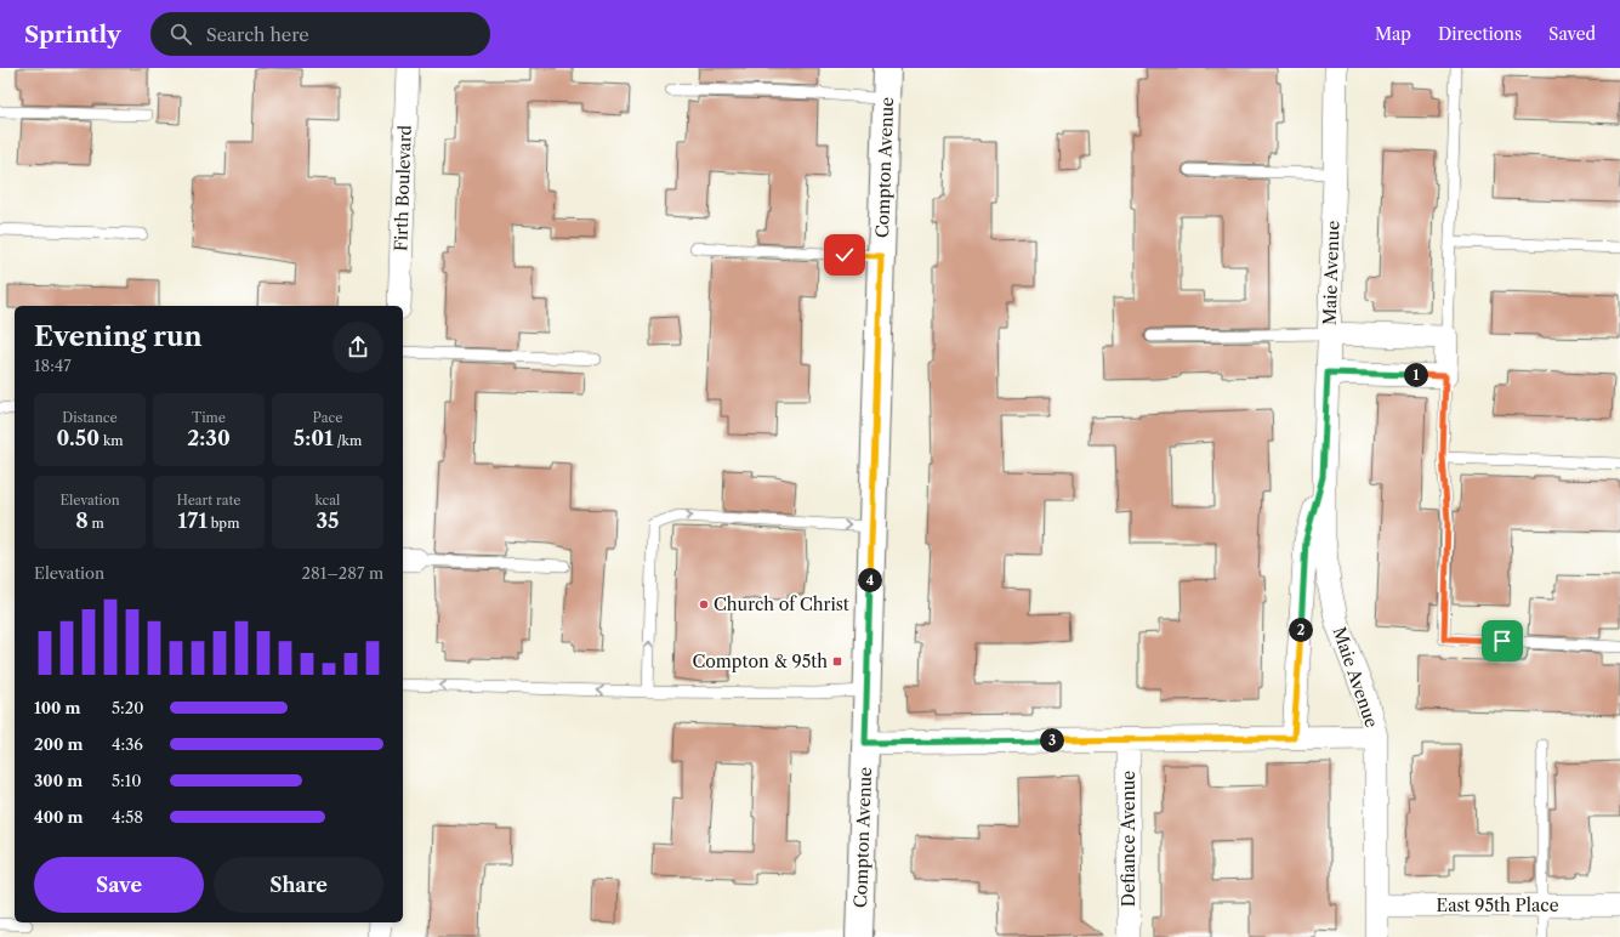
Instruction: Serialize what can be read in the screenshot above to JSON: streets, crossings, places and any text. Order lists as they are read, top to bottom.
{
  "streets": {
    "main road": ["Compton Avenue"],
    "street": [
      "Firth Boulevard",
      "Maie Avenue",
      "Defiance Avenue",
      "East 95th Place"
    ]
  },
  "crossings": [
    ["Maie Avenue", "East 95th Place"]
  ],
  "places": {
    "other": ["Church of Christ"],
    "transit": ["Compton & 95th"]
  },
  "page": {
    "header": "Sprintly",
    "search": "Search here",
    "nav": ["Map", "Directions", "Saved"],
    "heading": ["Evening run", "18:47"],
    "pins": [
      "1",
      "4",
      "2",
      "3"
    ],
    "stats": [
      ["Distance", "0.50 km"],
      ["Time", "2:30"],
      ["Pace", "5:01 /km"],
      ["Elevation", "8 m"],
      ["Heart rate", "171 bpm"],
      ["kcal", "35"]
    ],
    "chart": ["Elevation", "281–287 m"],
    "list": [
      {
        "name": "100 m",
        "note": "5:20"
      },
      {
        "name": "200 m",
        "note": "4:36"
      },
      {
        "name": "300 m",
        "note": "5:10"
      },
      {
        "name": "400 m",
        "note": "4:58"
      }
    ],
    "buttons": ["Save", "Share"]
  }
}
